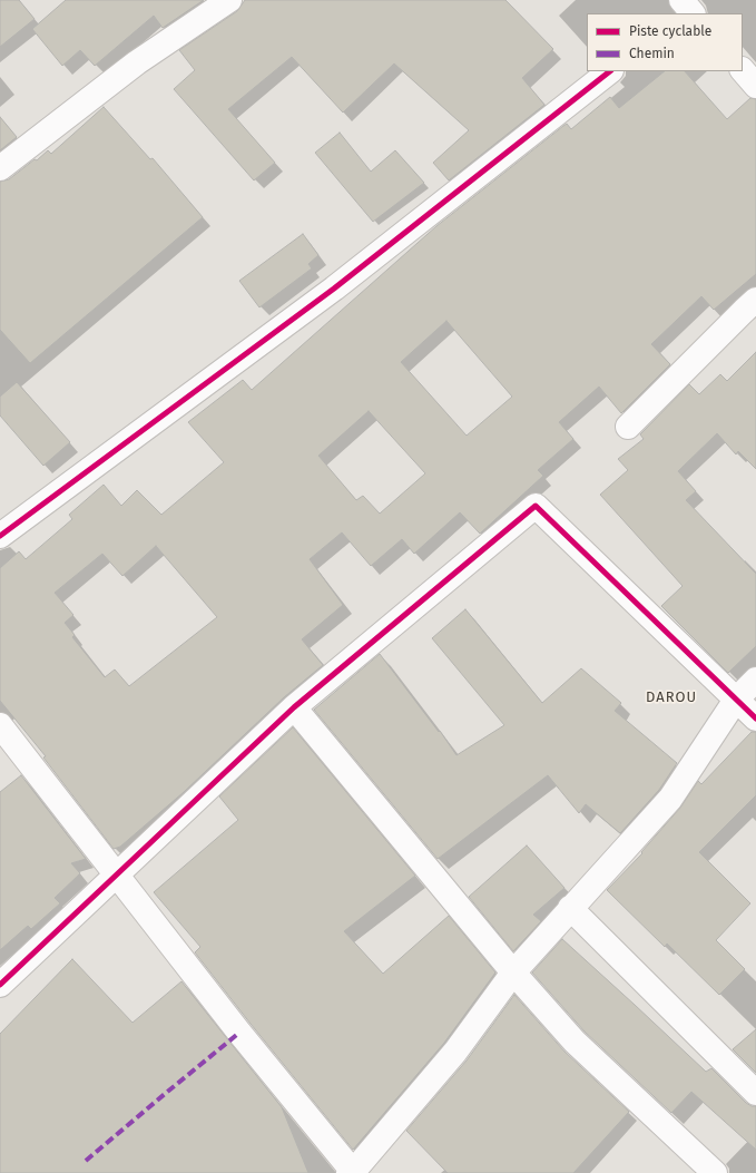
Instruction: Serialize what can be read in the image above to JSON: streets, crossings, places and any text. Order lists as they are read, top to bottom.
{
  "districts": ["DAROU"],
  "legend": ["Piste cyclable", "Chemin"]
}
